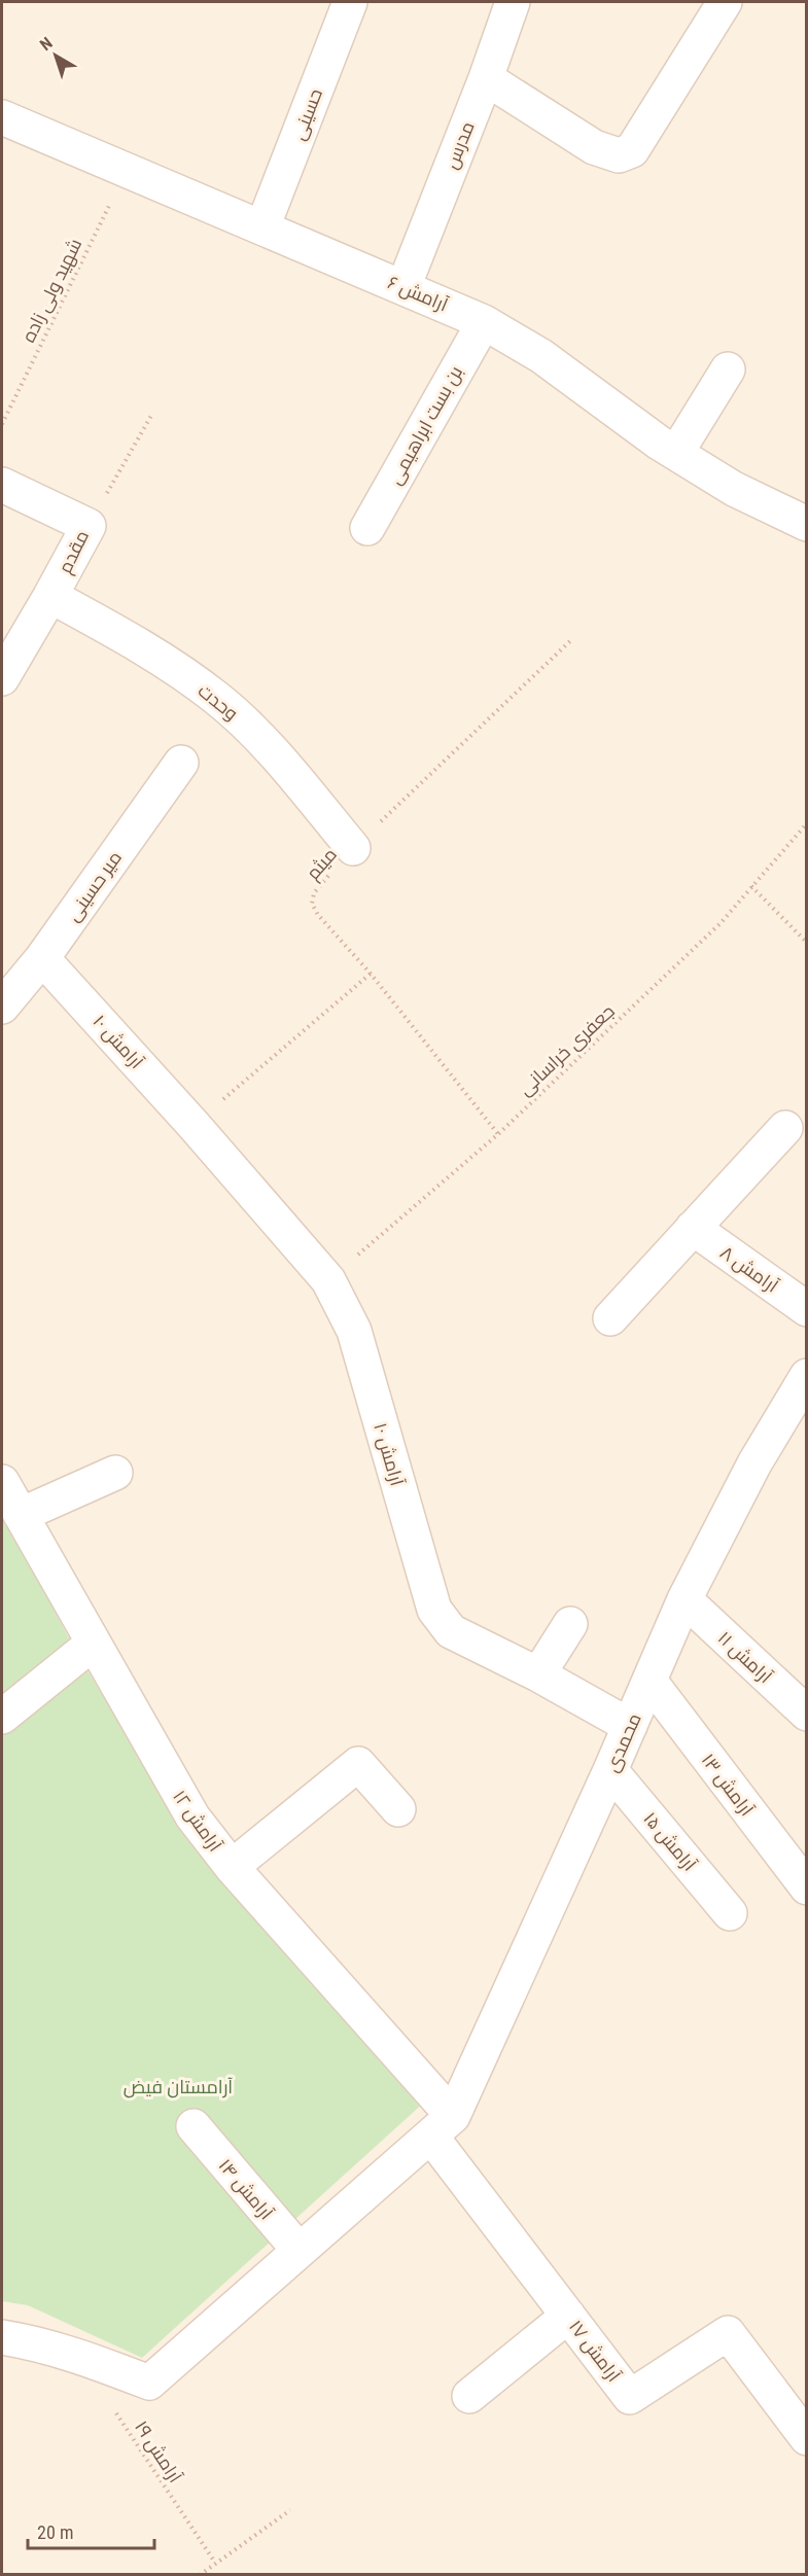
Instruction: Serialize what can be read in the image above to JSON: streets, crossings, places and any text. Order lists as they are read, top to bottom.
{
  "streets": {
    "street": [
      "حسینی",
      "مدرس",
      "آرامش ۶",
      "بن بست ابراهیمی",
      "مقدم",
      "وحدت",
      "میر حسینی",
      "آرامش ۱۰",
      "آرامش ۸",
      "آرامش ۱۱",
      "محمدی",
      "آرامش ۱۳",
      "آرامش ۱۲",
      "آرامش ۱۵",
      "آرامش ۱۴",
      "آرامش ۱۷"
    ],
    "path": [
      "شهید ولی زاده",
      "میثم",
      "جعفری خراسانی",
      "آرامش ۱۹"
    ]
  },
  "crossings": [
    ["حسینی", "آرامش ۶"],
    ["مدرس", "آرامش ۶"],
    ["شهید ولی زاده", "آرامش ۶"],
    ["آرامش ۶", "بن بست ابراهیمی"],
    ["مقدم", "وحدت"],
    ["وحدت", "میثم"],
    ["میثم", "جعفری خراسانی"],
    ["میر حسینی", "آرامش ۱۰"],
    ["آرامش ۱۰", "جعفری خراسانی"],
    ["آرامش ۱۰", "محمدی"],
    ["آرامش ۱۱", "محمدی"],
    ["محمدی", "آرامش ۱۳"],
    ["محمدی", "آرامش ۱۲"],
    ["محمدی", "آرامش ۱۵"],
    ["محمدی", "آرامش ۱۷"],
    ["آرامش ۱۲", "آرامش ۱۷"]
  ],
  "parks": ["آرامستان فیض"],
  "scale_bar": "20 m",
  "north": "top left"
}
